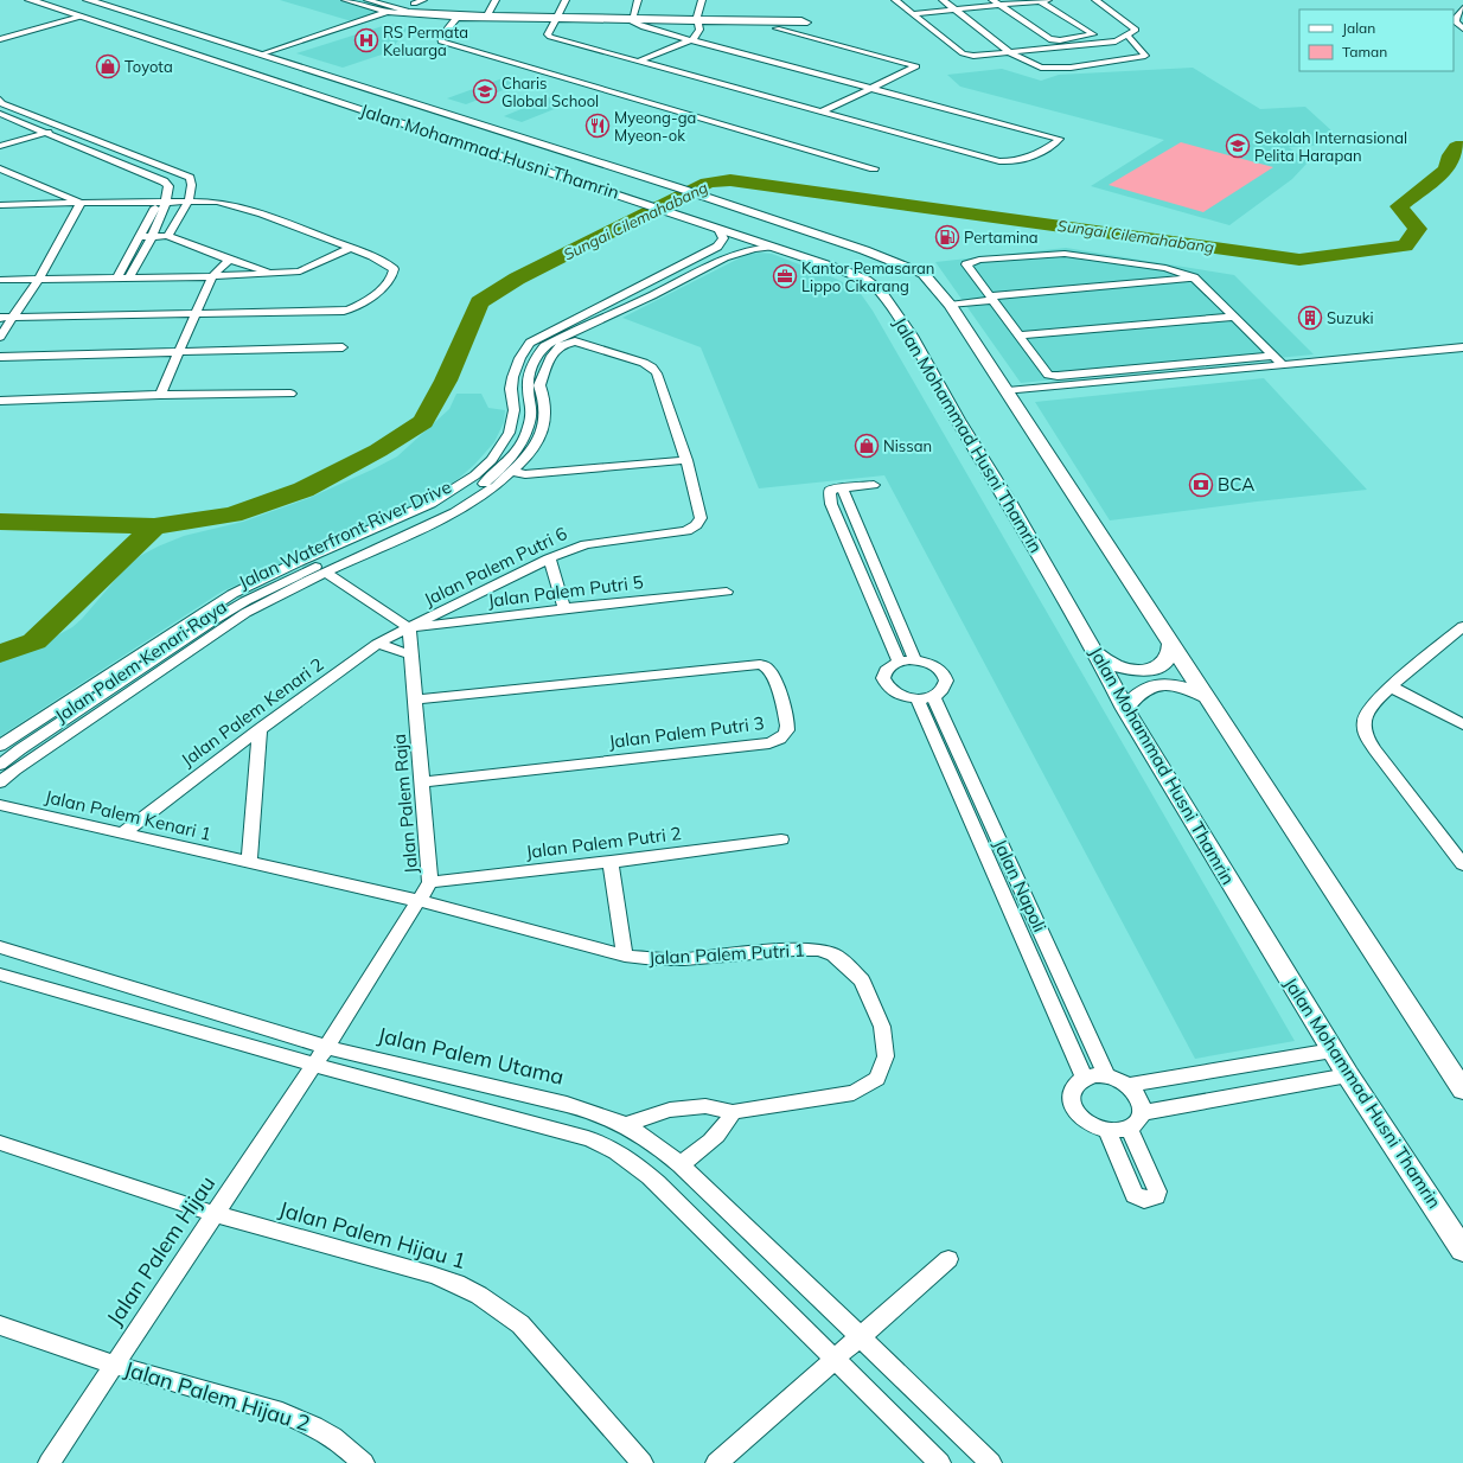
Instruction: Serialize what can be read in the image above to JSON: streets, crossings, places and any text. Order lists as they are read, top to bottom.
{
  "streets": {
    "street": [
      "Jalan Mohammad Husni Thamrin",
      "Jalan Waterfront River Drive",
      "Jalan Palem Putri 6",
      "Jalan Palem Putri 5",
      "Jalan Palem Kenari Raya",
      "Jalan Palem Kenari 2",
      "Jalan Palem Putri 3",
      "Jalan Palem Raja",
      "Jalan Palem Kenari 1",
      "Jalan Palem Putri 2",
      "Jalan Napoli",
      "Jalan Palem Putri 1",
      "Jalan Palem Utama",
      "Jalan Palem Hijau 1",
      "Jalan Palem Hijau",
      "Jalan Palem Hijau 2"
    ]
  },
  "crossings": [
    ["Jalan Mohammad Husni Thamrin", "Jalan Waterfront River Drive"],
    ["Jalan Palem Putri 6", "Jalan Palem Putri 5"],
    ["Jalan Palem Putri 6", "Jalan Palem Kenari Raya"],
    ["Jalan Palem Putri 6", "Jalan Palem Kenari 2"],
    ["Jalan Palem Putri 6", "Jalan Palem Raja"],
    ["Jalan Palem Putri 5", "Jalan Palem Kenari 2"],
    ["Jalan Palem Putri 5", "Jalan Palem Raja"],
    ["Jalan Palem Kenari 2", "Jalan Palem Raja"],
    ["Jalan Palem Kenari 2", "Jalan Palem Kenari 1"],
    ["Jalan Palem Putri 3", "Jalan Palem Raja"],
    ["Jalan Palem Raja", "Jalan Palem Kenari 1"],
    ["Jalan Palem Raja", "Jalan Palem Putri 2"],
    ["Jalan Palem Raja", "Jalan Palem Putri 1"],
    ["Jalan Palem Raja", "Jalan Palem Utama"],
    ["Jalan Palem Raja", "Jalan Palem Hijau"],
    ["Jalan Palem Kenari 1", "Jalan Palem Putri 1"],
    ["Jalan Palem Putri 1", "Jalan Palem Utama"],
    ["Jalan Palem Utama", "Jalan Palem Hijau"],
    ["Jalan Palem Hijau 1", "Jalan Palem Hijau"],
    ["Jalan Palem Hijau", "Jalan Palem Hijau 2"]
  ],
  "water": ["Sungai Cilemahabang"],
  "places": {
    "hospital": ["RS Permata Keluarga"],
    "shop": ["Toyota", "Nissan"],
    "school or university": ["Charis Global School", "Sekolah Internasional Pelita Harapan"],
    "restaurant": ["Myeong-ga Myeon-ok"],
    "fuel station": ["Pertamina"],
    "office": ["Kantor Pemasaran Lippo Cikarang"],
    "building": ["Suzuki"],
    "bank": ["BCA"]
  },
  "legend": ["Jalan", "Taman"]
}
